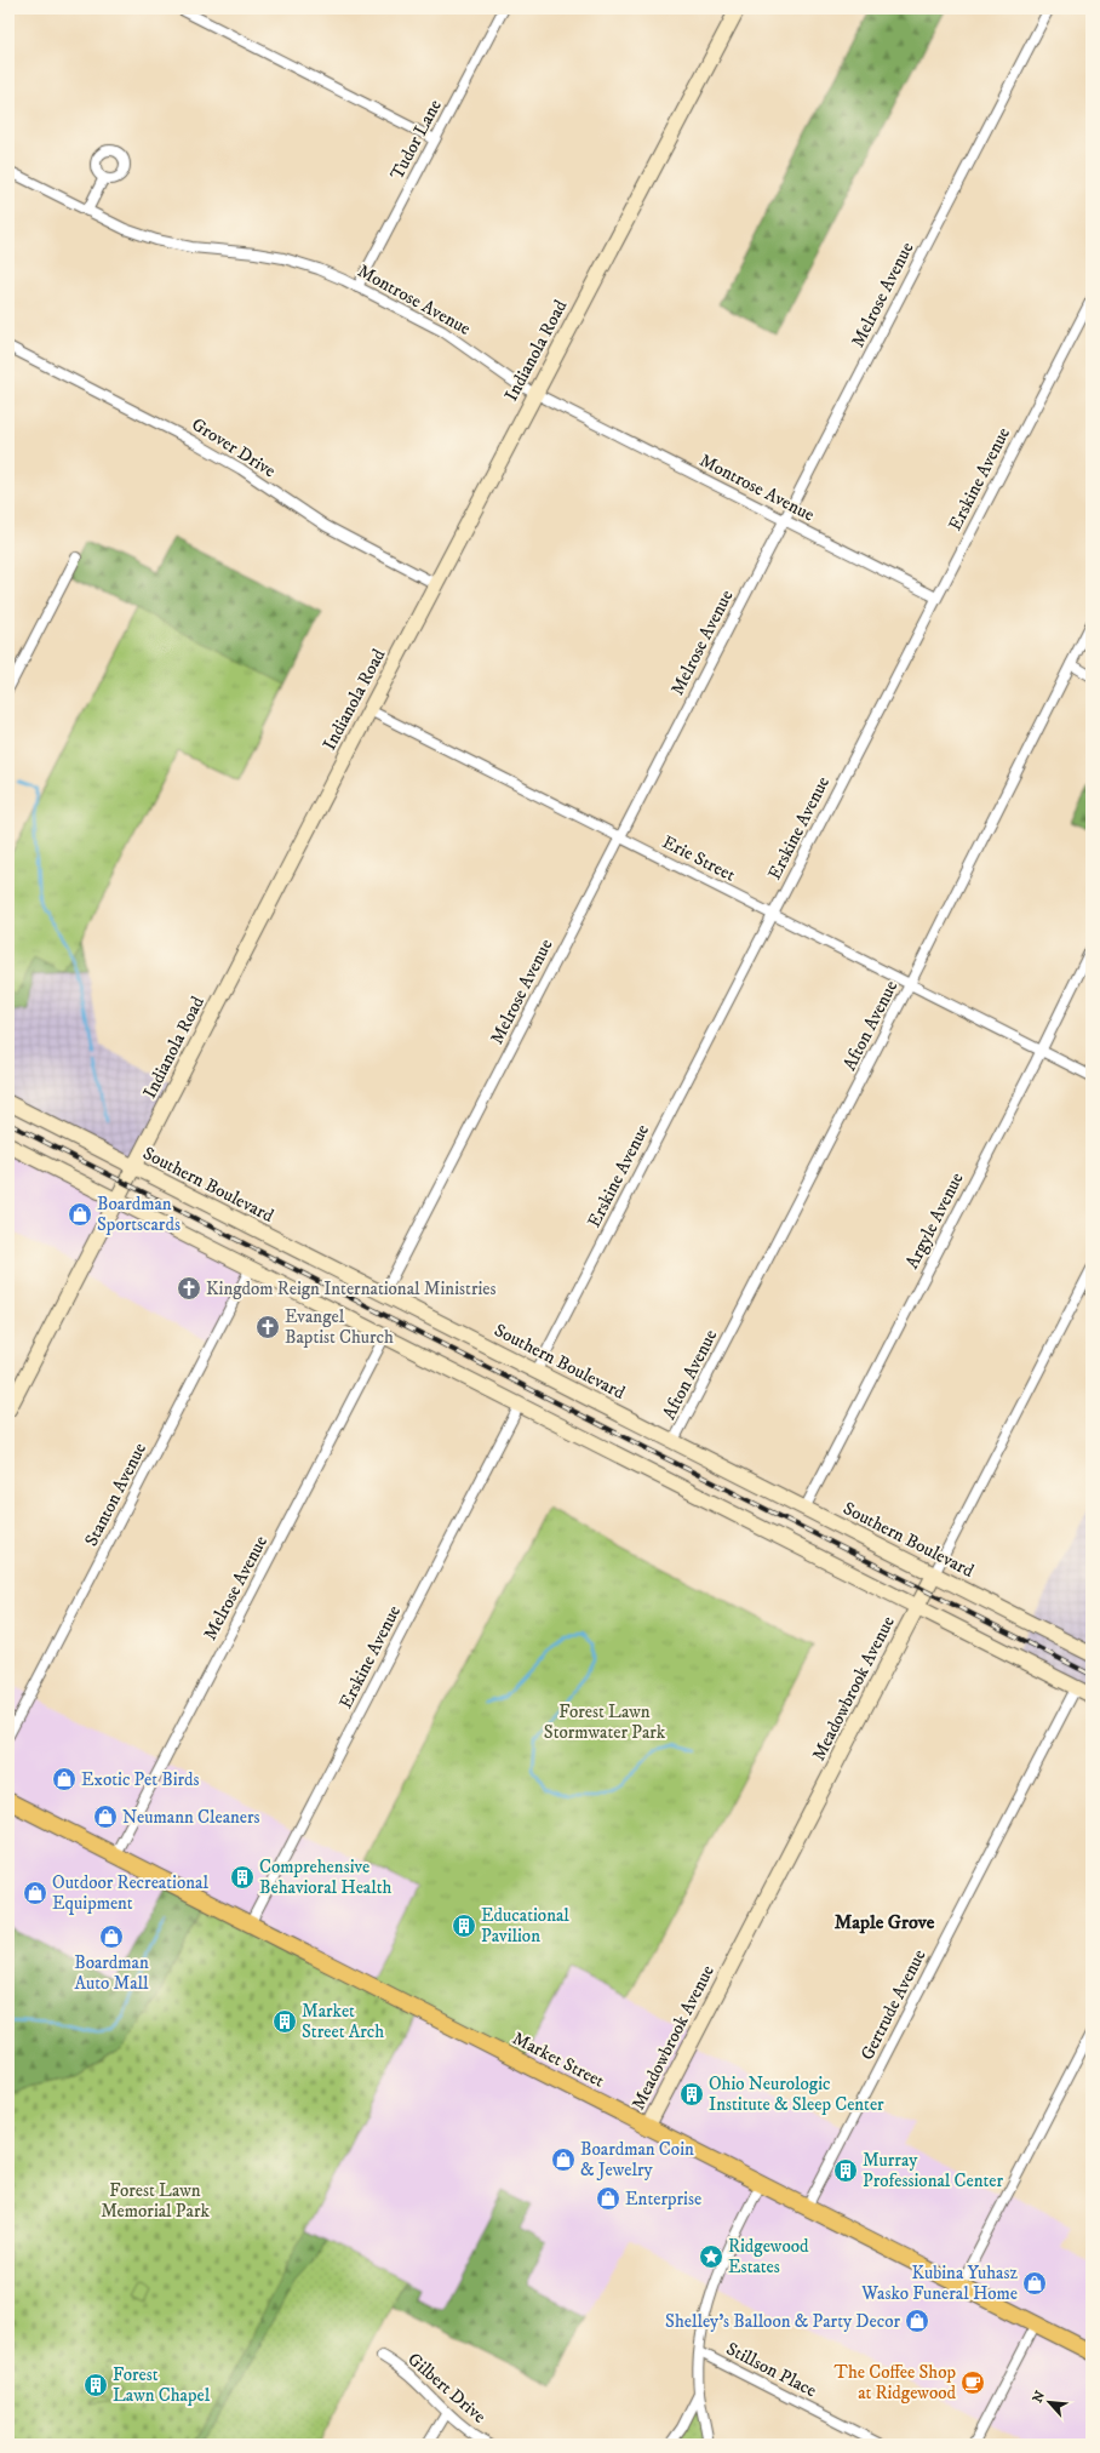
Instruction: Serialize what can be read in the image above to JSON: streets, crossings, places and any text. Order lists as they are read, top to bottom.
{
  "streets": {
    "main road": ["Market Street"],
    "street": [
      "Tudor Lane",
      "Melrose Avenue",
      "Montrose Avenue",
      "Indianola Road",
      "Grover Drive",
      "Erskine Avenue",
      "Erie Street",
      "Afton Avenue",
      "Southern Boulevard",
      "Argyle Avenue",
      "Stanton Avenue",
      "Meadowbrook Avenue",
      "Gertrude Avenue",
      "Stillson Place",
      "Gilbert Drive"
    ]
  },
  "crossings": [
    ["Tudor Lane", "Montrose Avenue"],
    ["Melrose Avenue", "Montrose Avenue"],
    ["Melrose Avenue", "Erie Street"],
    ["Melrose Avenue", "Southern Boulevard"],
    ["Melrose Avenue", "Market Street"],
    ["Montrose Avenue", "Indianola Road"],
    ["Montrose Avenue", "Erskine Avenue"],
    ["Indianola Road", "Grover Drive"],
    ["Indianola Road", "Erie Street"],
    ["Indianola Road", "Southern Boulevard"],
    ["Erskine Avenue", "Erie Street"],
    ["Erskine Avenue", "Southern Boulevard"],
    ["Erskine Avenue", "Market Street"],
    ["Erie Street", "Afton Avenue"],
    ["Erie Street", "Argyle Avenue"],
    ["Afton Avenue", "Southern Boulevard"],
    ["Southern Boulevard", "Argyle Avenue"],
    ["Southern Boulevard", "Meadowbrook Avenue"],
    ["Meadowbrook Avenue", "Market Street"],
    ["Gertrude Avenue", "Market Street"]
  ],
  "districts": ["Maple Grove"],
  "parks": ["Forest Lawn Stormwater Park", "Forest Lawn Memorial Park"],
  "places": {
    "shop": [
      "Boardman Sportscards",
      "Exotic Pet Birds",
      "Neumann Cleaners",
      "Outdoor Recreational Equipment",
      "Boardman Auto Mall",
      "Boardman Coin & Jewelry",
      "Enterprise",
      "Kubina Yuhasz Wasko Funeral Home",
      "Shelley's Balloon & Party Decor"
    ],
    "church": ["Kingdom Reign International Ministries", "Evangel Baptist Church"],
    "building": [
      "Comprehensive Behavioral Health",
      "Educational Pavilion",
      "Market Street Arch",
      "Ohio Neurologic Institute & Sleep Center",
      "Murray Professional Center",
      "Forest Lawn Chapel"
    ],
    "place": ["Ridgewood Estates"],
    "cafe": ["The Coffee Shop at Ridgewood"]
  },
  "north": "top left"
}
